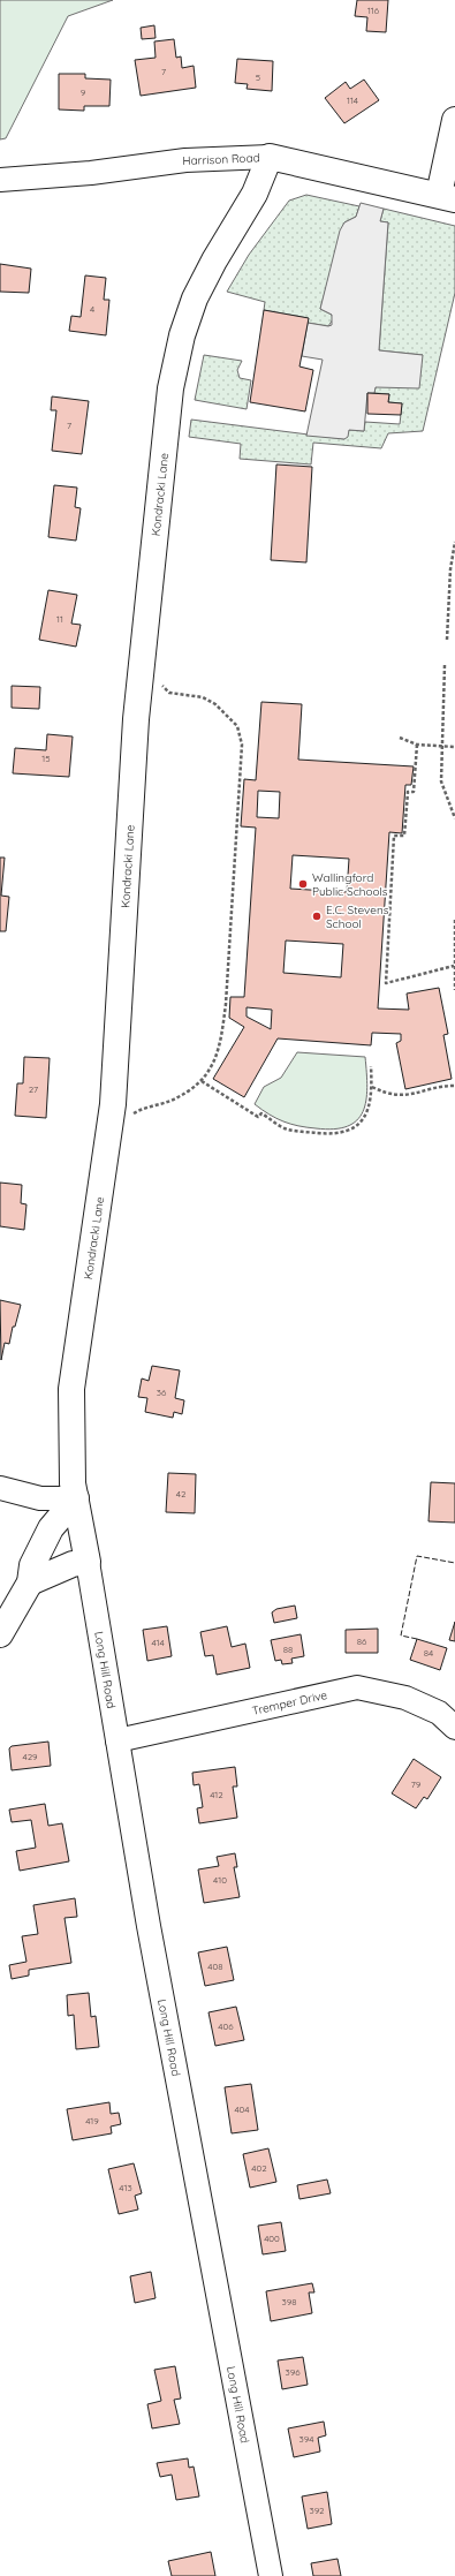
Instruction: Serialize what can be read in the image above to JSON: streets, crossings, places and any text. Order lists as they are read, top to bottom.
{
  "streets": {
    "main road": ["Harrison Road", "Kondracki Lane", "Long Hill Road"],
    "street": ["Tremper Drive"]
  },
  "crossings": [
    ["Harrison Road", "Kondracki Lane"],
    ["Kondracki Lane", "Long Hill Road"],
    ["Long Hill Road", "Tremper Drive"]
  ],
  "places": ["Wallingford Public Schools", "E.C. Stevens School"],
  "house_numbers": [
    "116",
    "7",
    "5",
    "9",
    "114",
    "4",
    "7",
    "11",
    "15",
    "27",
    "36",
    "42",
    "86",
    "414",
    "88",
    "84",
    "429",
    "79",
    "412",
    "410",
    "408",
    "406",
    "404",
    "419",
    "402",
    "413",
    "400",
    "398",
    "396",
    "394",
    "392"
  ]
}
